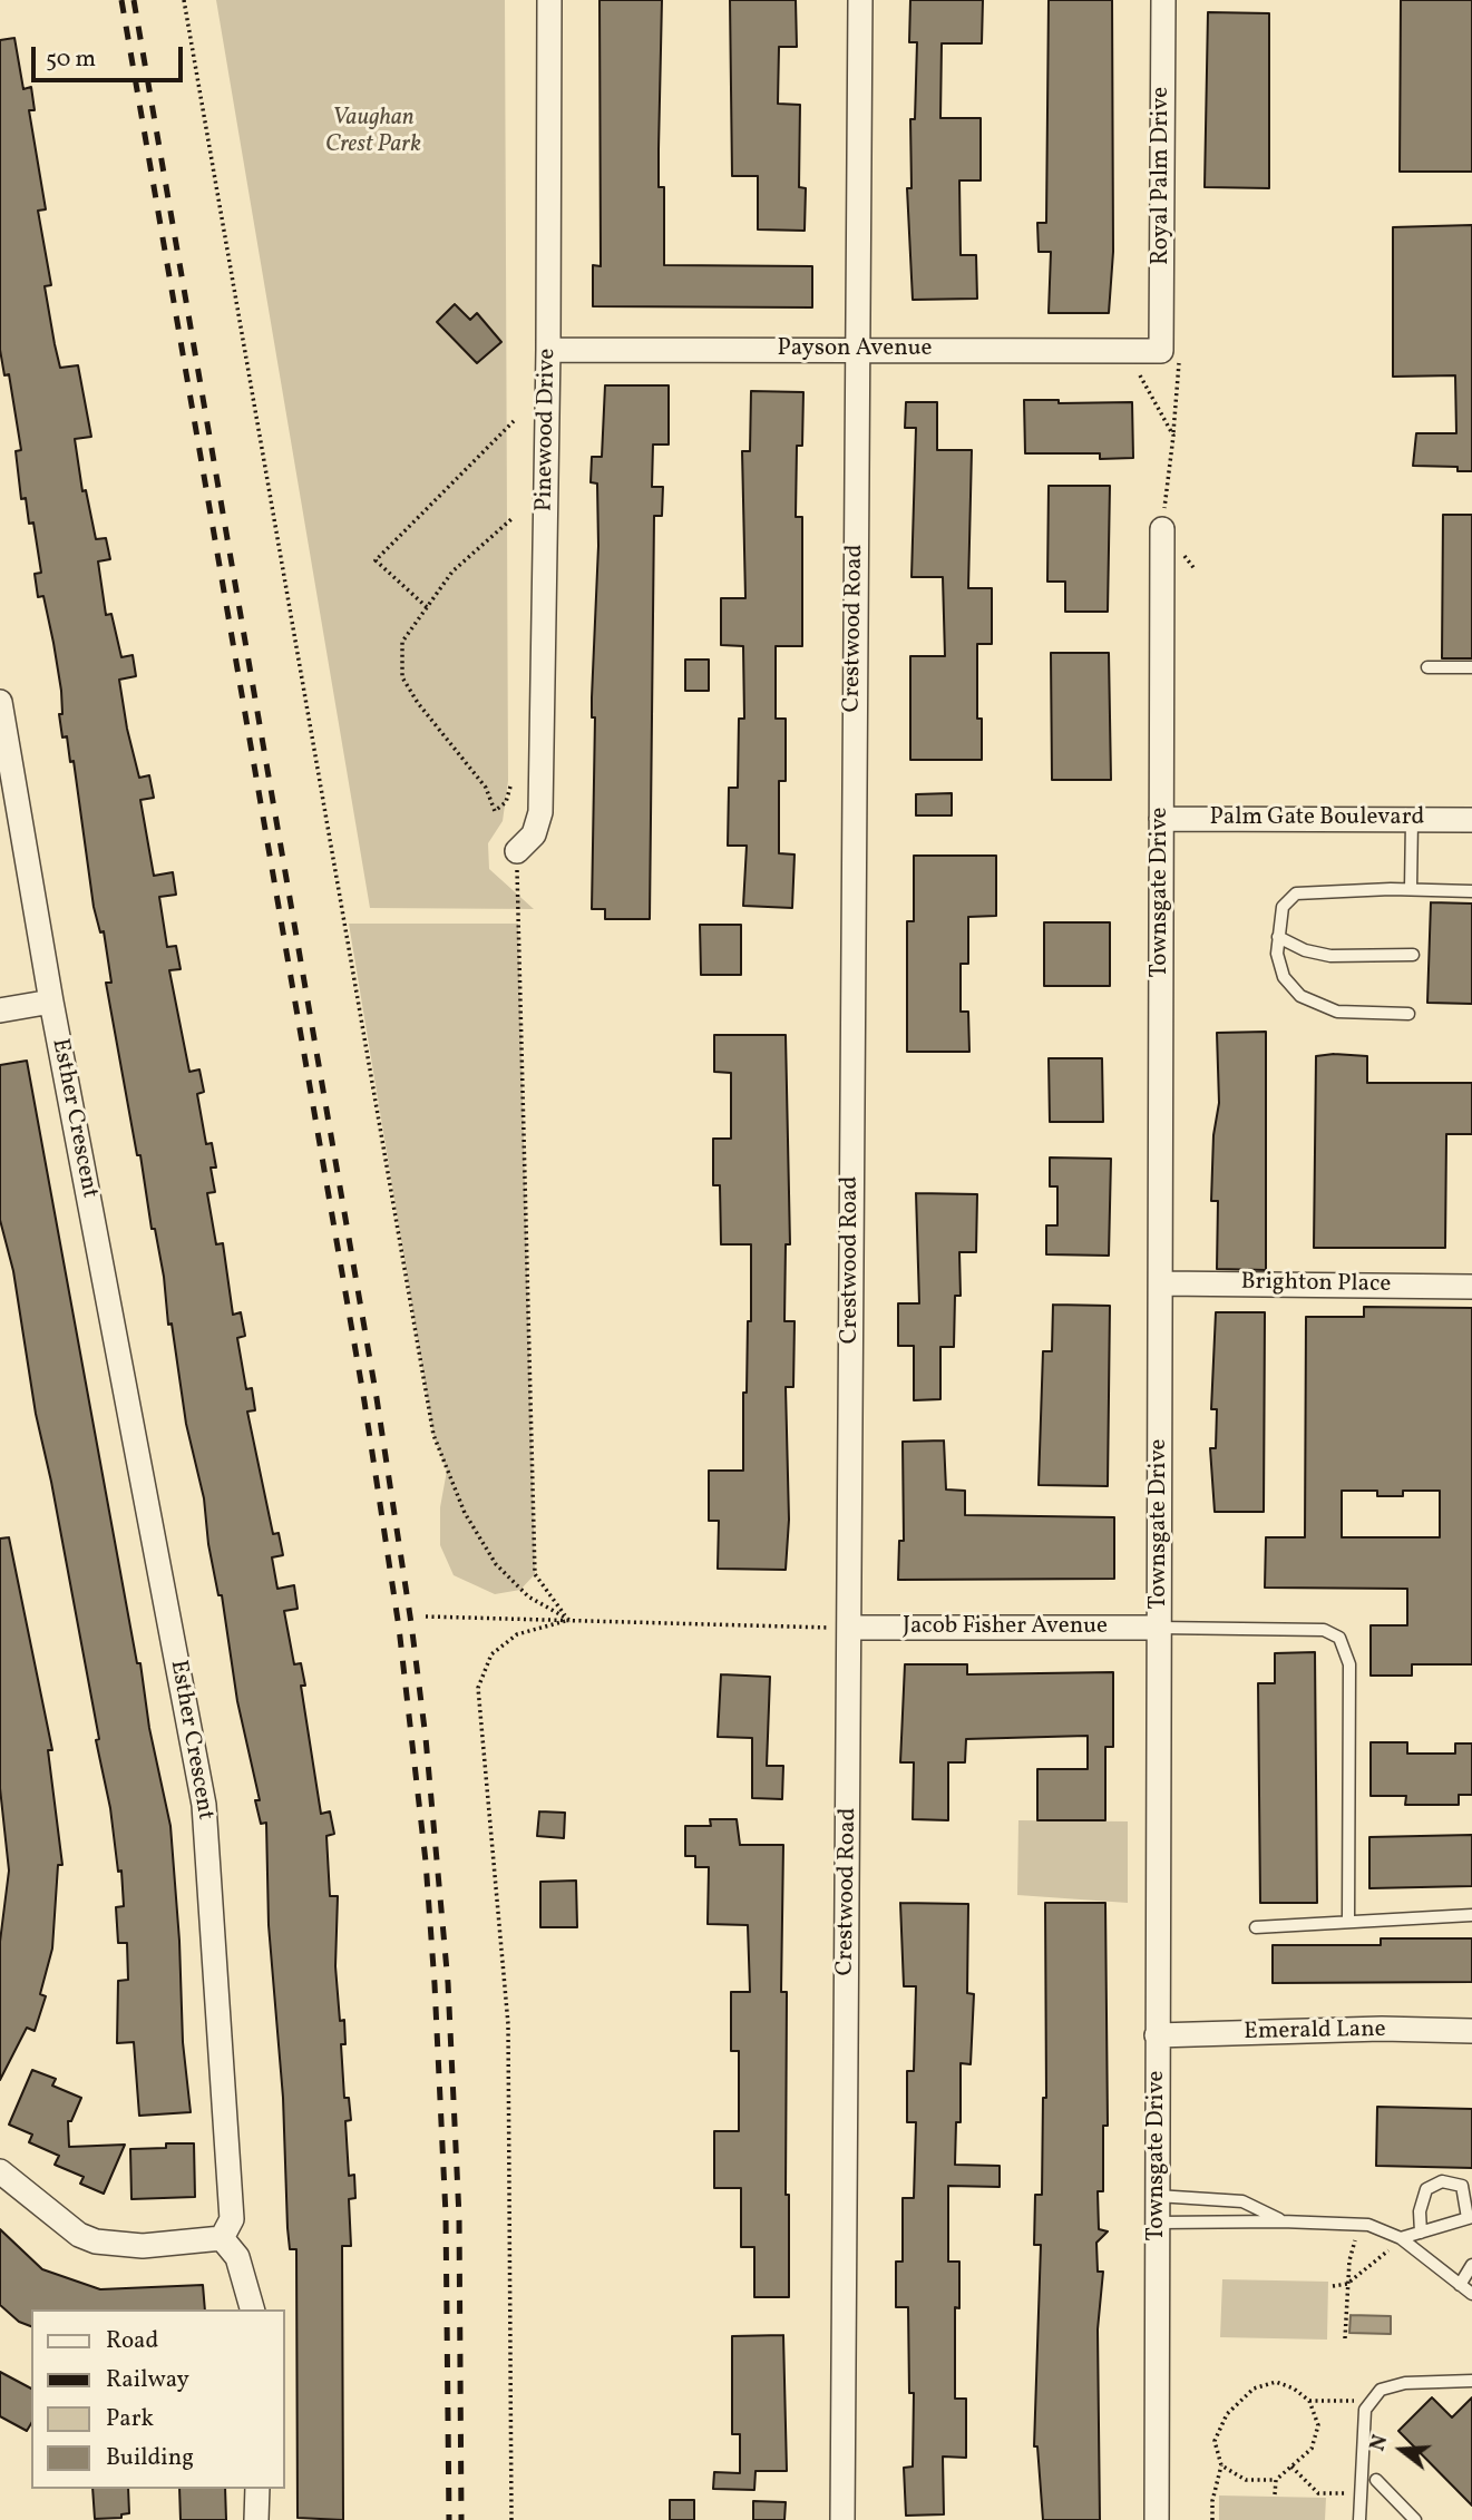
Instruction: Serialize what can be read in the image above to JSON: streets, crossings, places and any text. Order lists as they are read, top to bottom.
{
  "streets": {
    "street": [
      "Royal Palm Drive",
      "Payson Avenue",
      "Pinewood Drive",
      "Crestwood Road",
      "Palm Gate Boulevard",
      "Townsgate Drive",
      "Esther Crescent",
      "Brighton Place",
      "Jacob Fisher Avenue",
      "Emerald Lane"
    ]
  },
  "crossings": [
    ["Royal Palm Drive", "Payson Avenue"],
    ["Payson Avenue", "Pinewood Drive"],
    ["Payson Avenue", "Crestwood Road"],
    ["Crestwood Road", "Jacob Fisher Avenue"],
    ["Palm Gate Boulevard", "Townsgate Drive"],
    ["Townsgate Drive", "Brighton Place"],
    ["Townsgate Drive", "Jacob Fisher Avenue"],
    ["Townsgate Drive", "Emerald Lane"]
  ],
  "parks": ["Vaughan Crest Park"],
  "legend": [
    "Road",
    "Railway",
    "Park",
    "Building"
  ],
  "scale_bar": "50 m",
  "north": "left"
}
